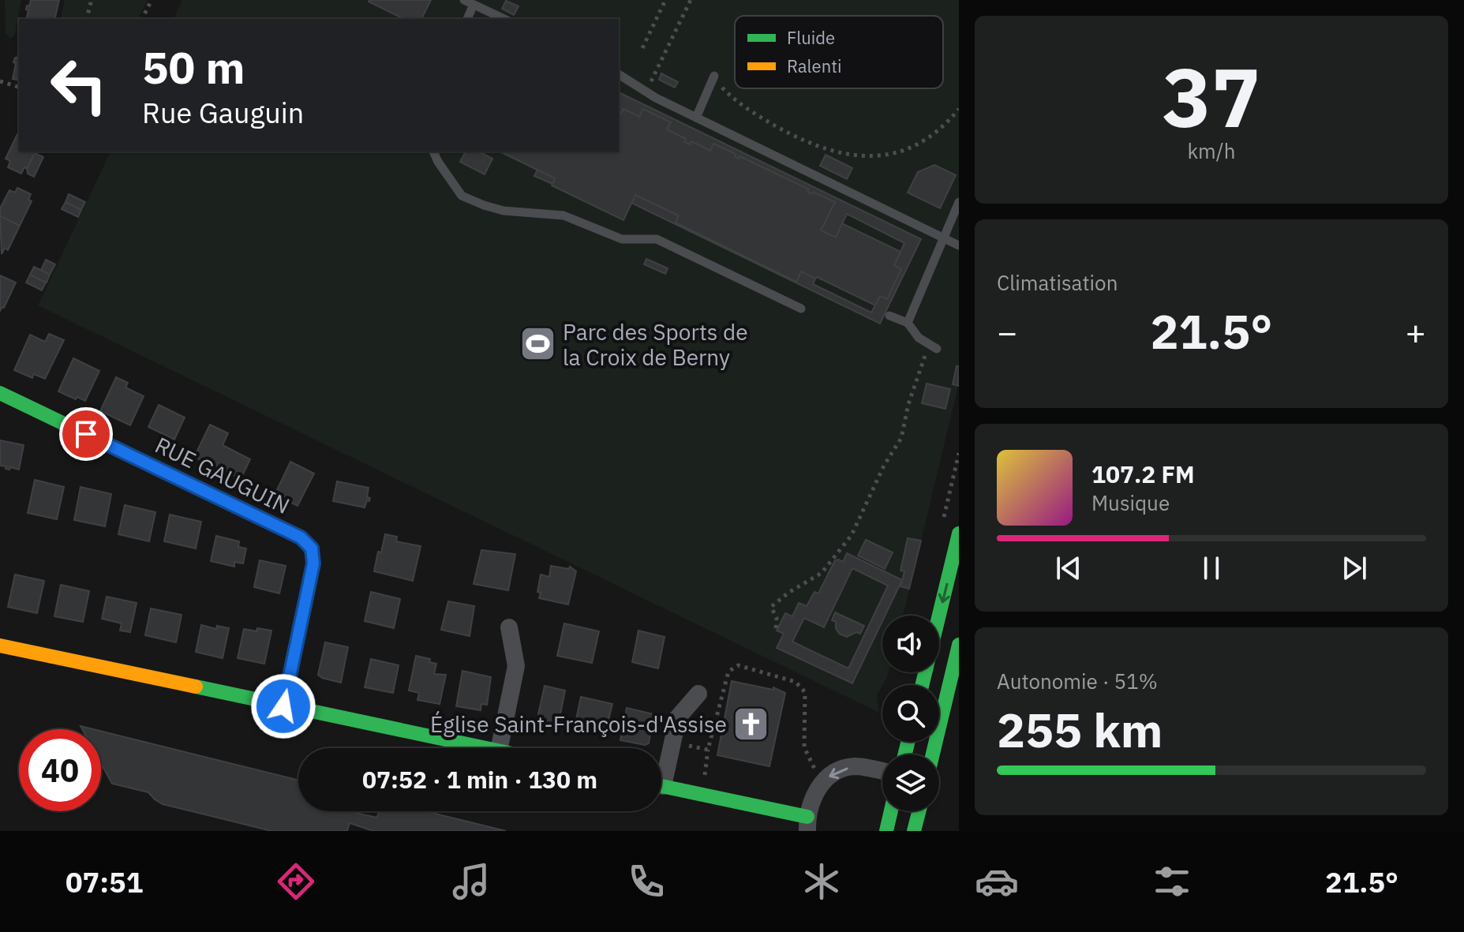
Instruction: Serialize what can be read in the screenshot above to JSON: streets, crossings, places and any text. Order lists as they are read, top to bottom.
{
  "streets": {
    "street": ["RUE GAUGUIN"]
  },
  "places": {
    "sports": ["Parc des Sports de la Croix de Berny"],
    "church": ["Église Saint-François-d'Assise"]
  },
  "legend": ["Fluide", "Ralenti"],
  "page": {
    "tile": [
      ["37", "km/h"],
      "Climatisation",
      ["Autonomie · 51%", "255 km"]
    ],
    "turn": ["50 m", "Rue Gauguin"],
    "heat": ["−", "21.5°", "+"],
    "song": ["107.2 FM", "Musique"],
    "limit": "40",
    "trip": "07:52 · 1 min · 130 m",
    "tabs": ["07:51", "21.5°"]
  }
}
